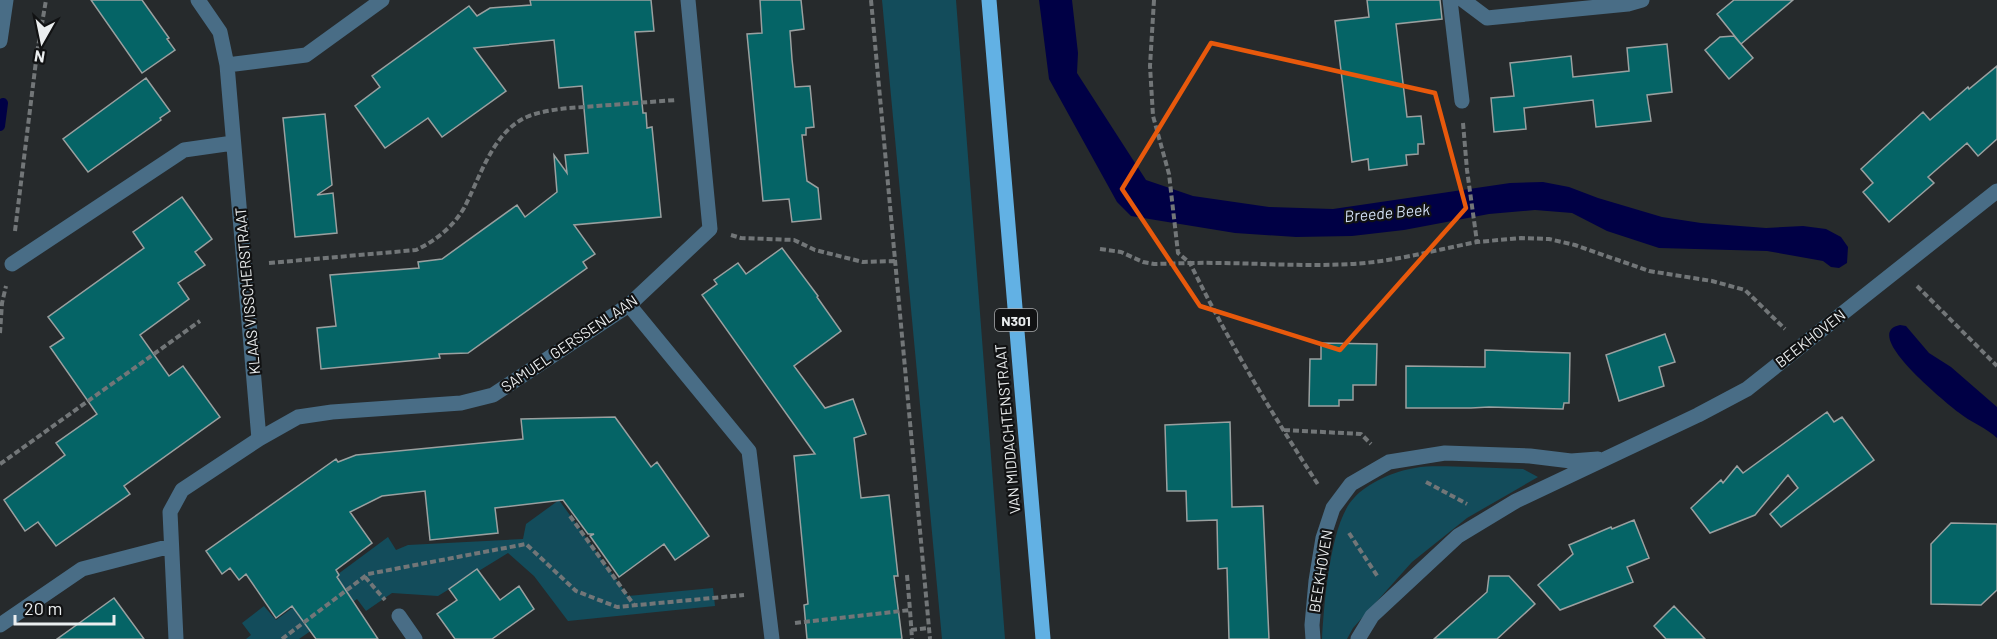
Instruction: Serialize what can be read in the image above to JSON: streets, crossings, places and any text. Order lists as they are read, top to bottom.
{
  "streets": {
    "main road": ["N301", "VAN MIDDACHTENSTRAAT"],
    "street": ["KLAAS VISSCHERSTRAAT", "BEEKHOVEN", "SAMUEL GERSSENLAAN"]
  },
  "crossings": [
    ["KLAAS VISSCHERSTRAAT", "SAMUEL GERSSENLAAN"]
  ],
  "water": ["Breede Beek"],
  "scale_bar": "20 m",
  "north": "bottom"
}
